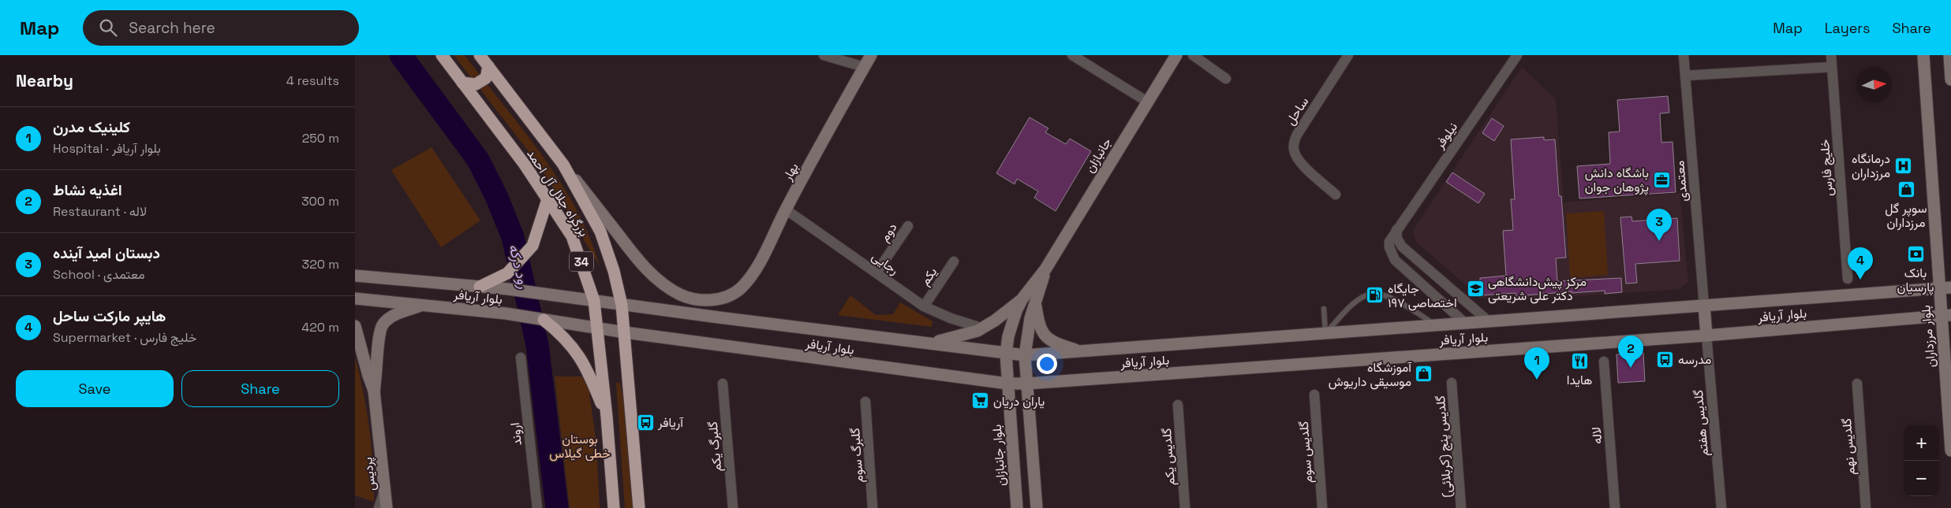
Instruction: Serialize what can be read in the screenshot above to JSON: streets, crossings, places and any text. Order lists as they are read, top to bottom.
{
  "streets": {
    "highway": ["بزرگراه جلال آل احمد", "34"],
    "main road": [
      "جانبازان",
      "بهار",
      "بلوار آریافر",
      "بلوار مرزداران",
      "بلوار جانبازان",
      "پردیس"
    ],
    "street": [
      "ساحل",
      "نیلوفر",
      "خلیج فارس",
      "معتمدی",
      "دوم",
      "رجایی",
      "یکم",
      "گلدیس هفتم",
      "اروند",
      "لاله",
      "گلبرگ یکم",
      "گلدیس پنج (کربلائی)",
      "گلدیس نهم",
      "گلدیس سوم",
      "گلبرگ سوم",
      "گلدیس یکم"
    ]
  },
  "crossings": [
    ["نیلوفر", "بلوار آریافر"],
    ["جانبازان", "بلوار آریافر"],
    ["جانبازان", "بلوار جانبازان"],
    ["بهار", "بزرگراه جلال آل احمد"],
    ["بهار", "رجایی"],
    ["معتمدی", "بلوار آریافر"],
    ["بزرگراه جلال آل احمد", "بلوار آریافر"],
    ["دوم", "رجایی"],
    ["رجایی", "یکم"],
    ["بلوار آریافر", "بلوار مرزداران"],
    ["بلوار آریافر", "گلدیس هفتم"],
    ["بلوار آریافر", "بلوار جانبازان"]
  ],
  "water": ["رود درکه"],
  "parks": ["بوستان خطی گیلاس"],
  "places": {
    "hospital": ["درمانگاه مرزداران"],
    "office": ["باشگاه دانش پژوهان جوان"],
    "shop": ["سوپر گل مرزداران", "آموزشگاه موسیقی داریوش"],
    "bank": ["بانک پارسیان"],
    "school or university": ["مرکز پیش‌دانشگاهی دکتر علی شریعتی"],
    "fuel station": ["جایگاه اختصاصی ۱۹۷"],
    "bus stop": ["مدرسه", "آریافر"],
    "restaurant": ["هایدا"],
    "supermarket": ["یاران دریان"]
  },
  "north": "right",
  "page": {
    "header": "Map",
    "search": "Search here",
    "nav": ["Map", "Layers", "Share"],
    "heading": ["Nearby", "4 results"],
    "list": [
      {
        "mark": "1",
        "name": "کلینیک مدرن",
        "note": "Hospital · بلوار آریافر",
        "value": "250 m"
      },
      {
        "mark": "2",
        "name": "اغذیه نشاط",
        "note": "Restaurant · لاله",
        "value": "300 m"
      },
      {
        "mark": "3",
        "name": "دبستان امید آینده",
        "note": "School · معتمدی",
        "value": "320 m"
      },
      {
        "mark": "4",
        "name": "هایپر مارکت ساحل",
        "note": "Supermarket · خلیج فارس",
        "value": "420 m"
      }
    ],
    "pins": [
      "3",
      "4",
      "2",
      "1"
    ],
    "buttons": ["Save", "Share"],
    "map_buttons": ["+", "−"]
  }
}
